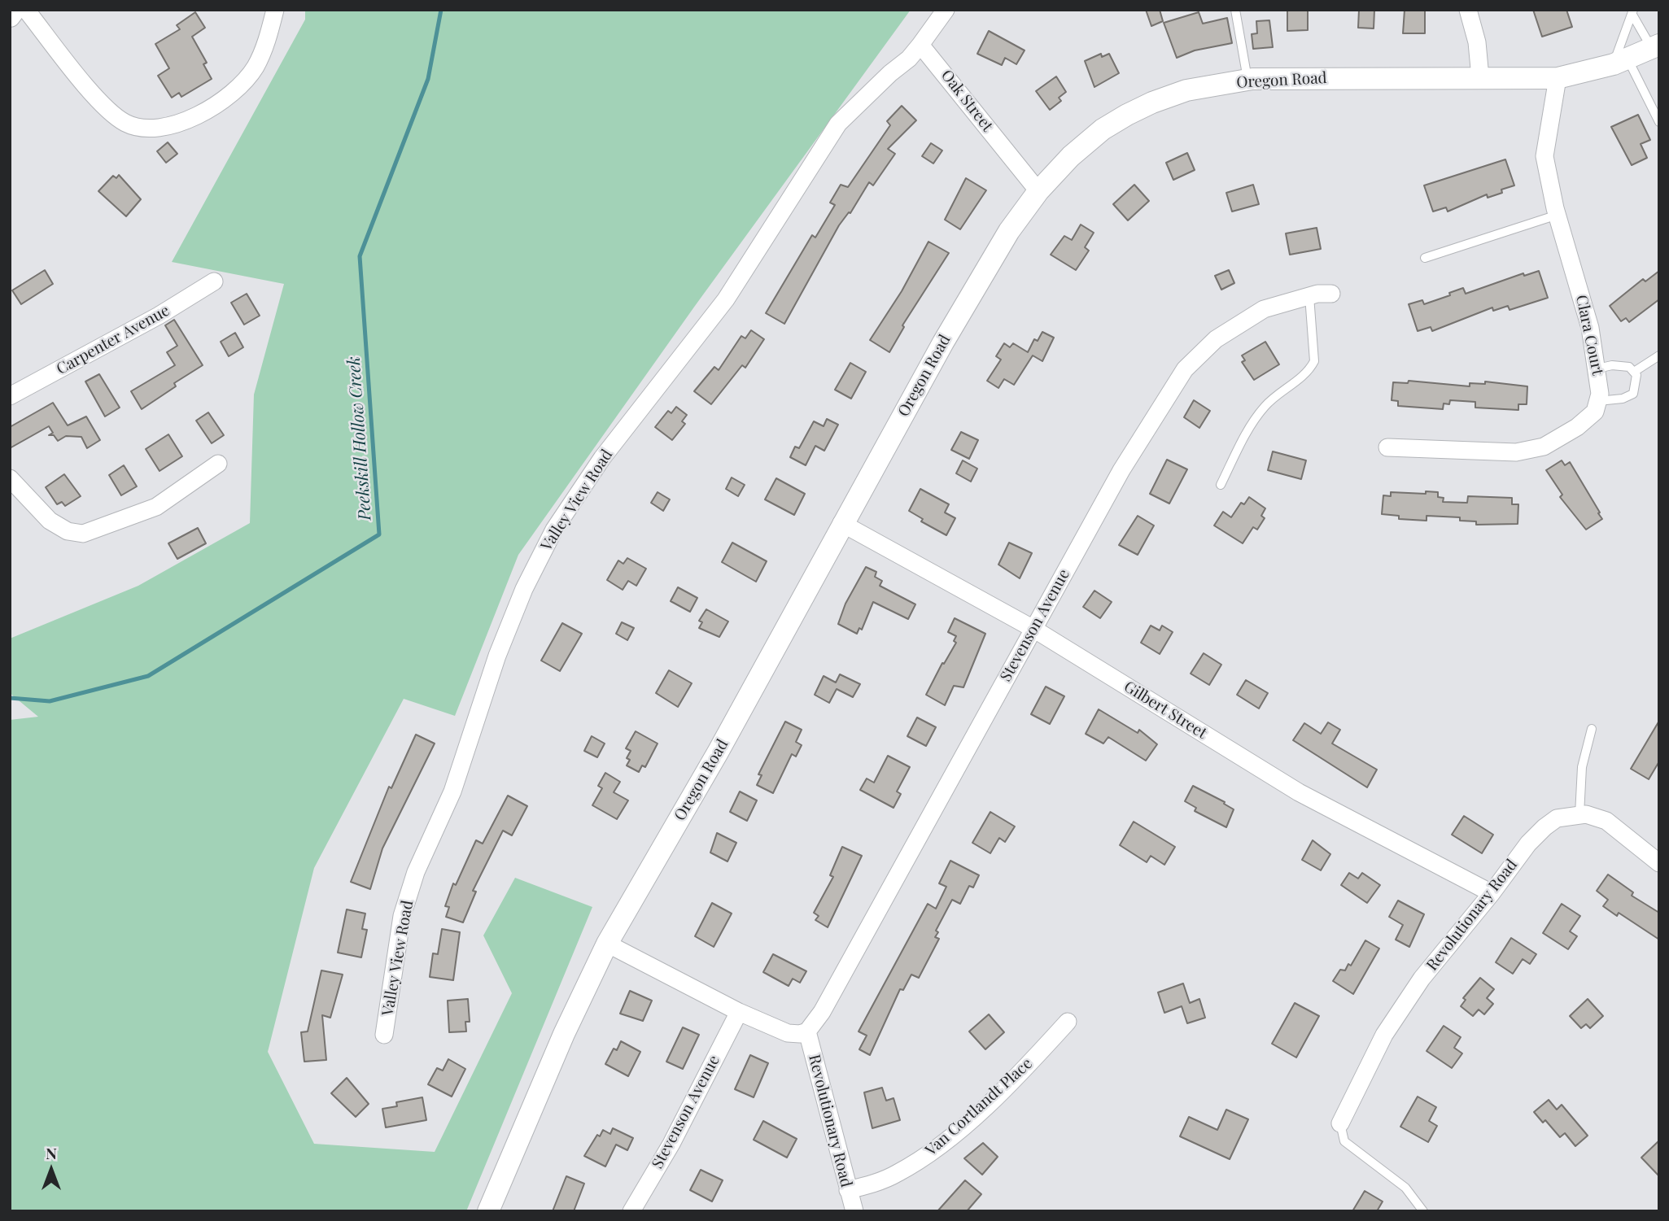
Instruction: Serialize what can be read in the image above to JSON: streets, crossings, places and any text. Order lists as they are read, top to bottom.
{
  "streets": {
    "street": [
      "Oregon Road",
      "Oak Street",
      "Clara Court",
      "Carpenter Avenue",
      "Valley View Road",
      "Stevenson Avenue",
      "Gilbert Street",
      "Revolutionary Road",
      "Van Cortlandt Place"
    ]
  },
  "crossings": [
    ["Oregon Road", "Oak Street"],
    ["Oregon Road", "Clara Court"],
    ["Oregon Road", "Gilbert Street"],
    ["Oak Street", "Valley View Road"],
    ["Stevenson Avenue", "Gilbert Street"],
    ["Stevenson Avenue", "Revolutionary Road"],
    ["Gilbert Street", "Revolutionary Road"],
    ["Revolutionary Road", "Van Cortlandt Place"]
  ],
  "water": ["Peekskill Hollow Creek"],
  "north": "top"
}
